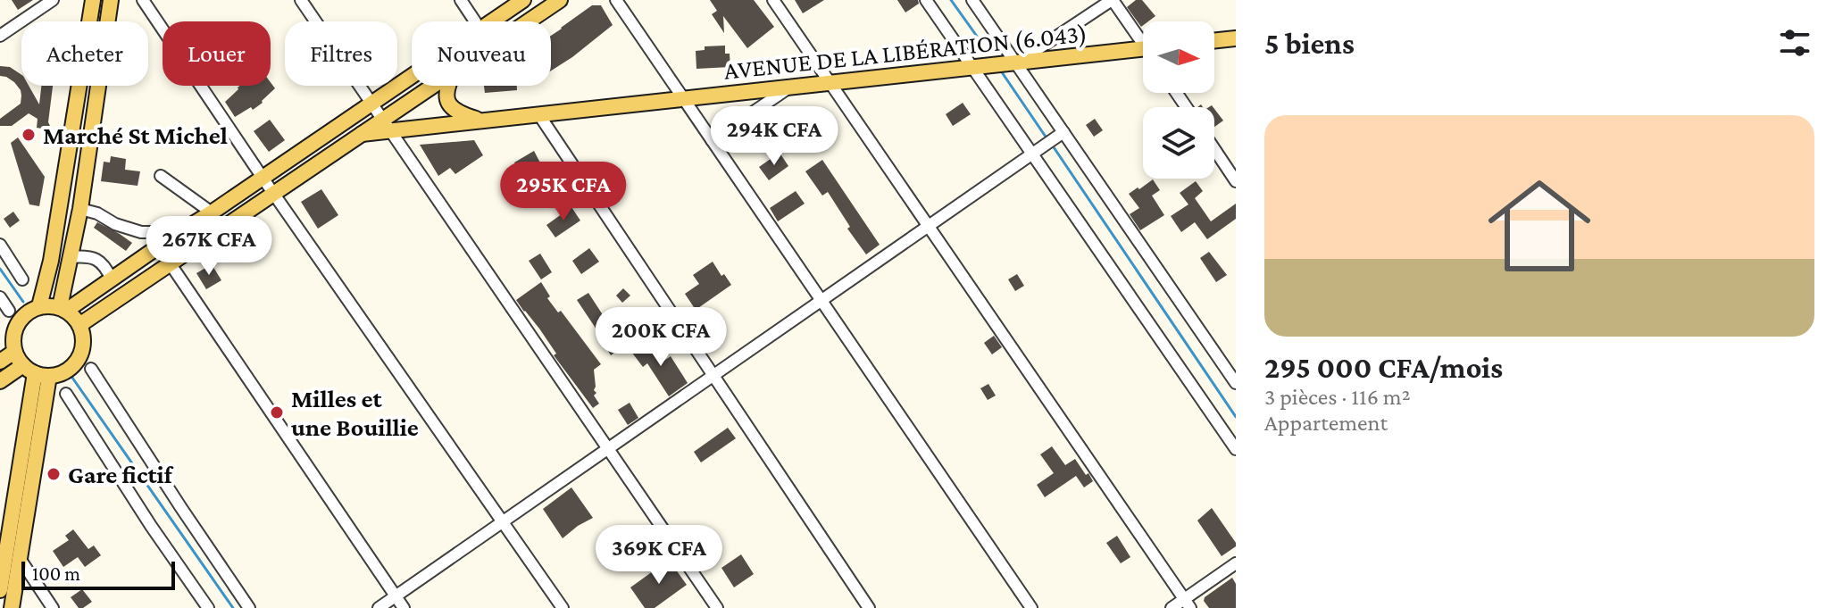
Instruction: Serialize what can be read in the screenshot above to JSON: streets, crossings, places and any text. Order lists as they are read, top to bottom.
{
  "streets": {
    "main road": ["AVENUE DE LA LIBÉRATION (6.043)"]
  },
  "places": ["Marché St Michel", "Milles et une Bouillie", "Gare fictif"],
  "scale_bar": "100 m",
  "north": "right",
  "page": {
    "heading": "5 biens",
    "chip": [
      "Acheter",
      "Louer",
      "Filtres",
      "Nouveau"
    ],
    "list": [
      {
        "name": "295 000 CFA/mois",
        "note": "3 pièces · 116 m² · Appartement"
      }
    ],
    "price": [
      "294K CFA",
      "295K CFA",
      "267K CFA",
      "200K CFA",
      "369K CFA"
    ],
    "scale": "100 m"
  }
}
